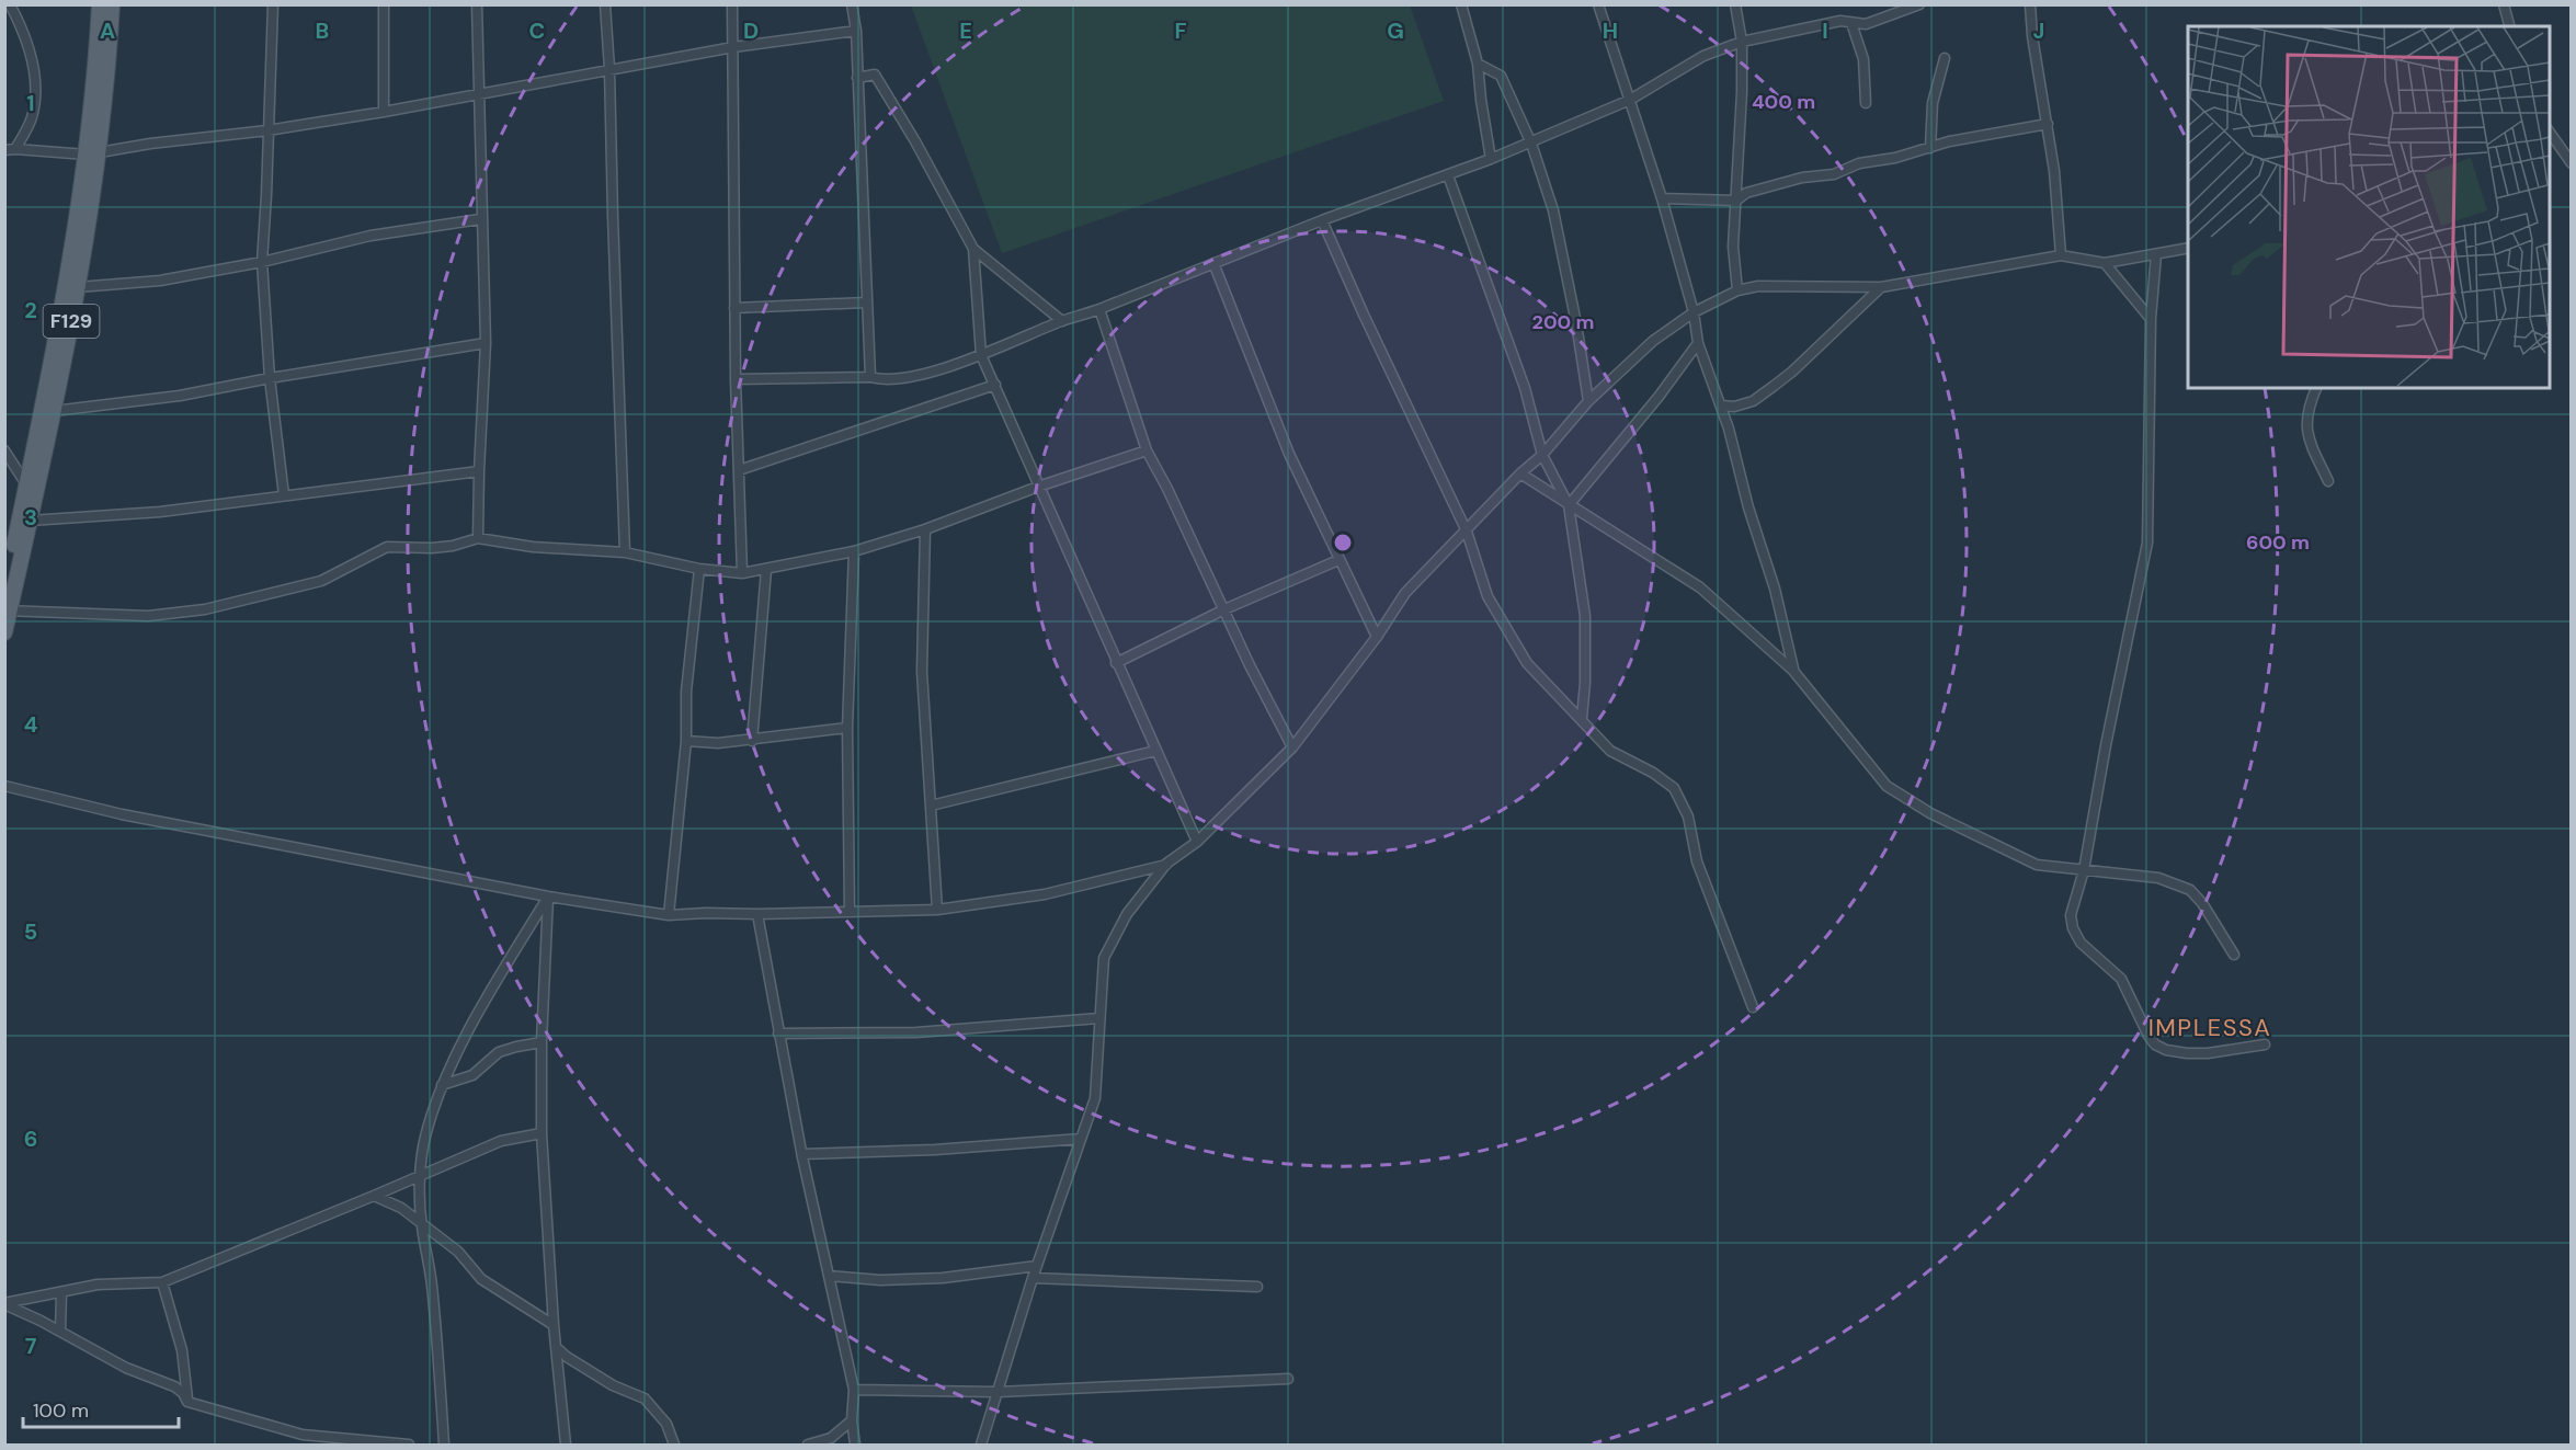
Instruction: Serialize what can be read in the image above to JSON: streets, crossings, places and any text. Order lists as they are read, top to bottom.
{
  "streets": {
    "main road": ["F129"]
  },
  "districts": ["IMPLESSA"],
  "scale_bar": "100 m",
  "grid": {
    "columns": [
      "A",
      "B",
      "C",
      "D",
      "E",
      "F",
      "G",
      "H",
      "I",
      "J"
    ],
    "rows": [
      "1",
      "2",
      "3",
      "4",
      "5",
      "6",
      "7"
    ]
  },
  "rings": ["400 m", "200 m", "600 m"]
}
